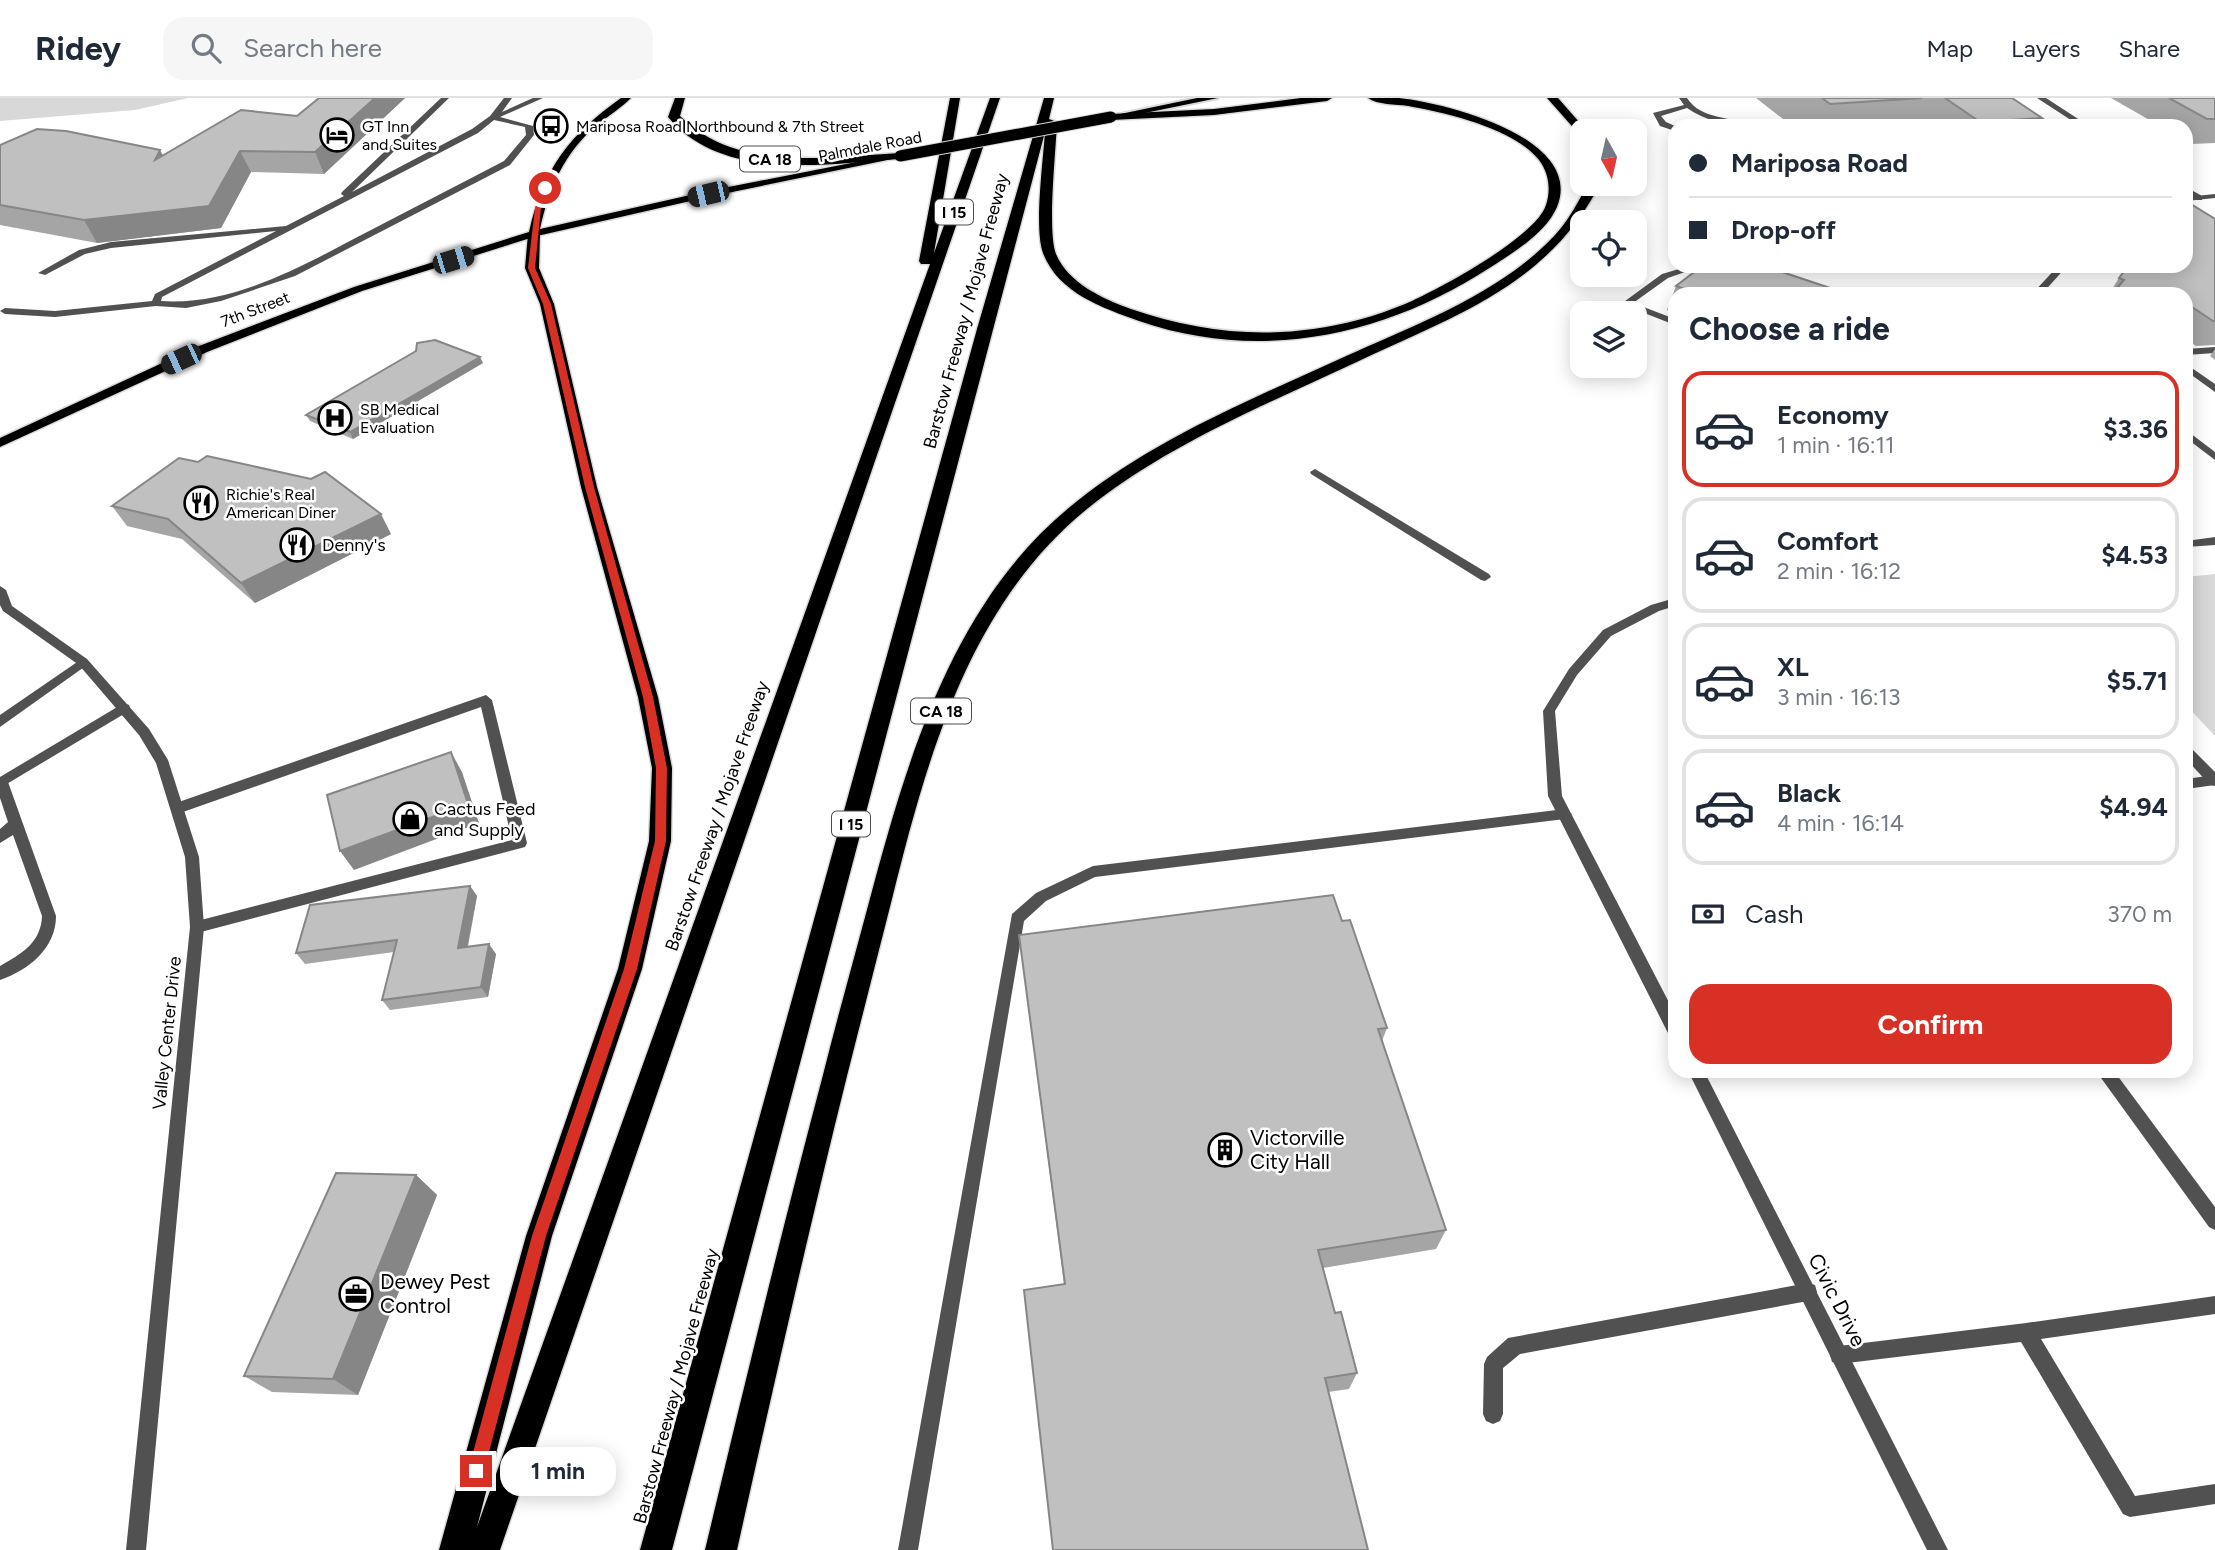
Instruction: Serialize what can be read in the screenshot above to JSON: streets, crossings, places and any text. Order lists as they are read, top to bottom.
{
  "streets": {
    "highway": [
      "Palmdale Road",
      "CA 18",
      "I 15",
      "Barstow Freeway / Mojave Freeway"
    ],
    "main road": ["7th Street"],
    "street": ["Valley Center Drive", "Civic Drive"]
  },
  "crossings": [
    ["Palmdale Road", "CA 18"],
    ["Palmdale Road", "7th Street"]
  ],
  "places": {
    "bus stop": ["Mariposa Road Northbound & 7th Street"],
    "hotel": ["GT Inn and Suites"],
    "hospital": ["SB Medical Evaluation"],
    "restaurant": ["Richie's Real American Diner", "Denny's"],
    "shop": ["Cactus Feed and Supply"],
    "building": ["Victorville City Hall"],
    "office": ["Dewey Pest Control"]
  },
  "north": "bottom",
  "page": {
    "header": "Ridey",
    "search": "Search here",
    "nav": ["Map", "Layers", "Share"],
    "banner": ["Mariposa Road", "Drop-off"],
    "heading": "Choose a ride",
    "list": [
      {
        "name": "Economy",
        "note": "1 min · 16:11",
        "value": "$3.36"
      },
      {
        "name": "Comfort",
        "note": "2 min · 16:12",
        "value": "$4.53"
      },
      {
        "name": "XL",
        "note": "3 min · 16:13",
        "value": "$5.71"
      },
      {
        "name": "Black",
        "note": "4 min · 16:14",
        "value": "$4.94"
      }
    ],
    "pay": ["Cash", "370 m"],
    "buttons": "Confirm",
    "bubble": "1 min"
  }
}
